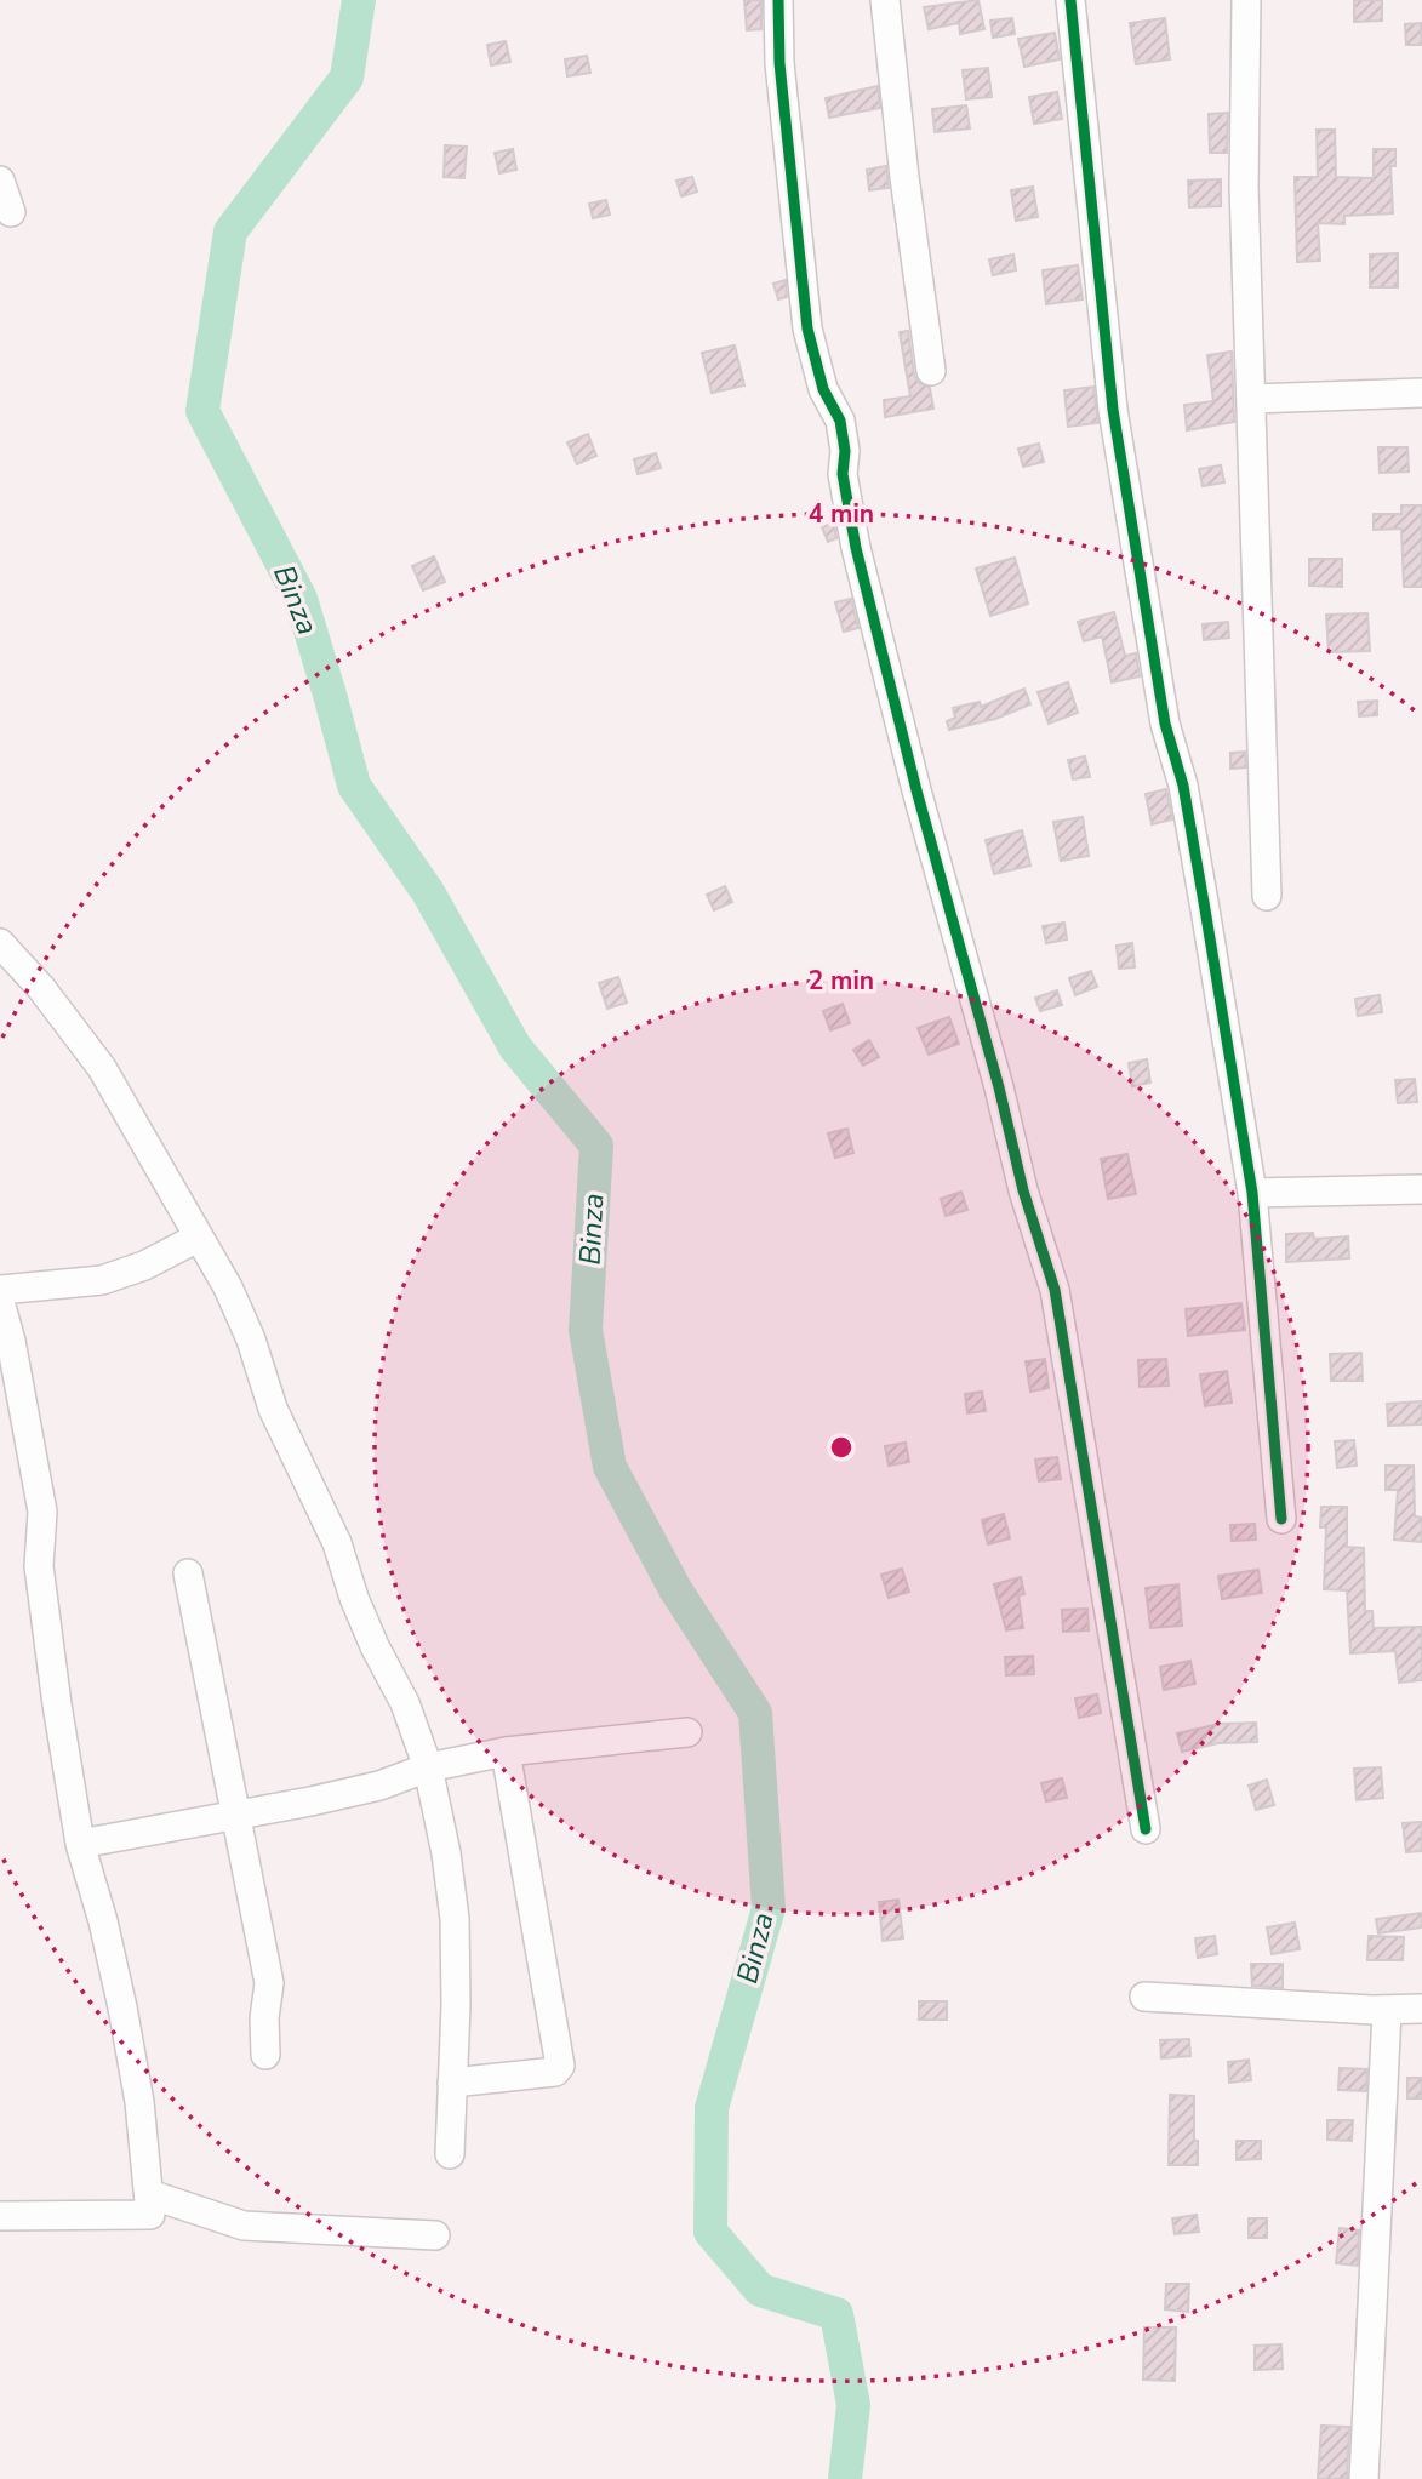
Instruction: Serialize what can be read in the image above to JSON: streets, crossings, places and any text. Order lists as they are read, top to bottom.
{
  "water": ["Binza"],
  "rings": ["4 min", "2 min"]
}
